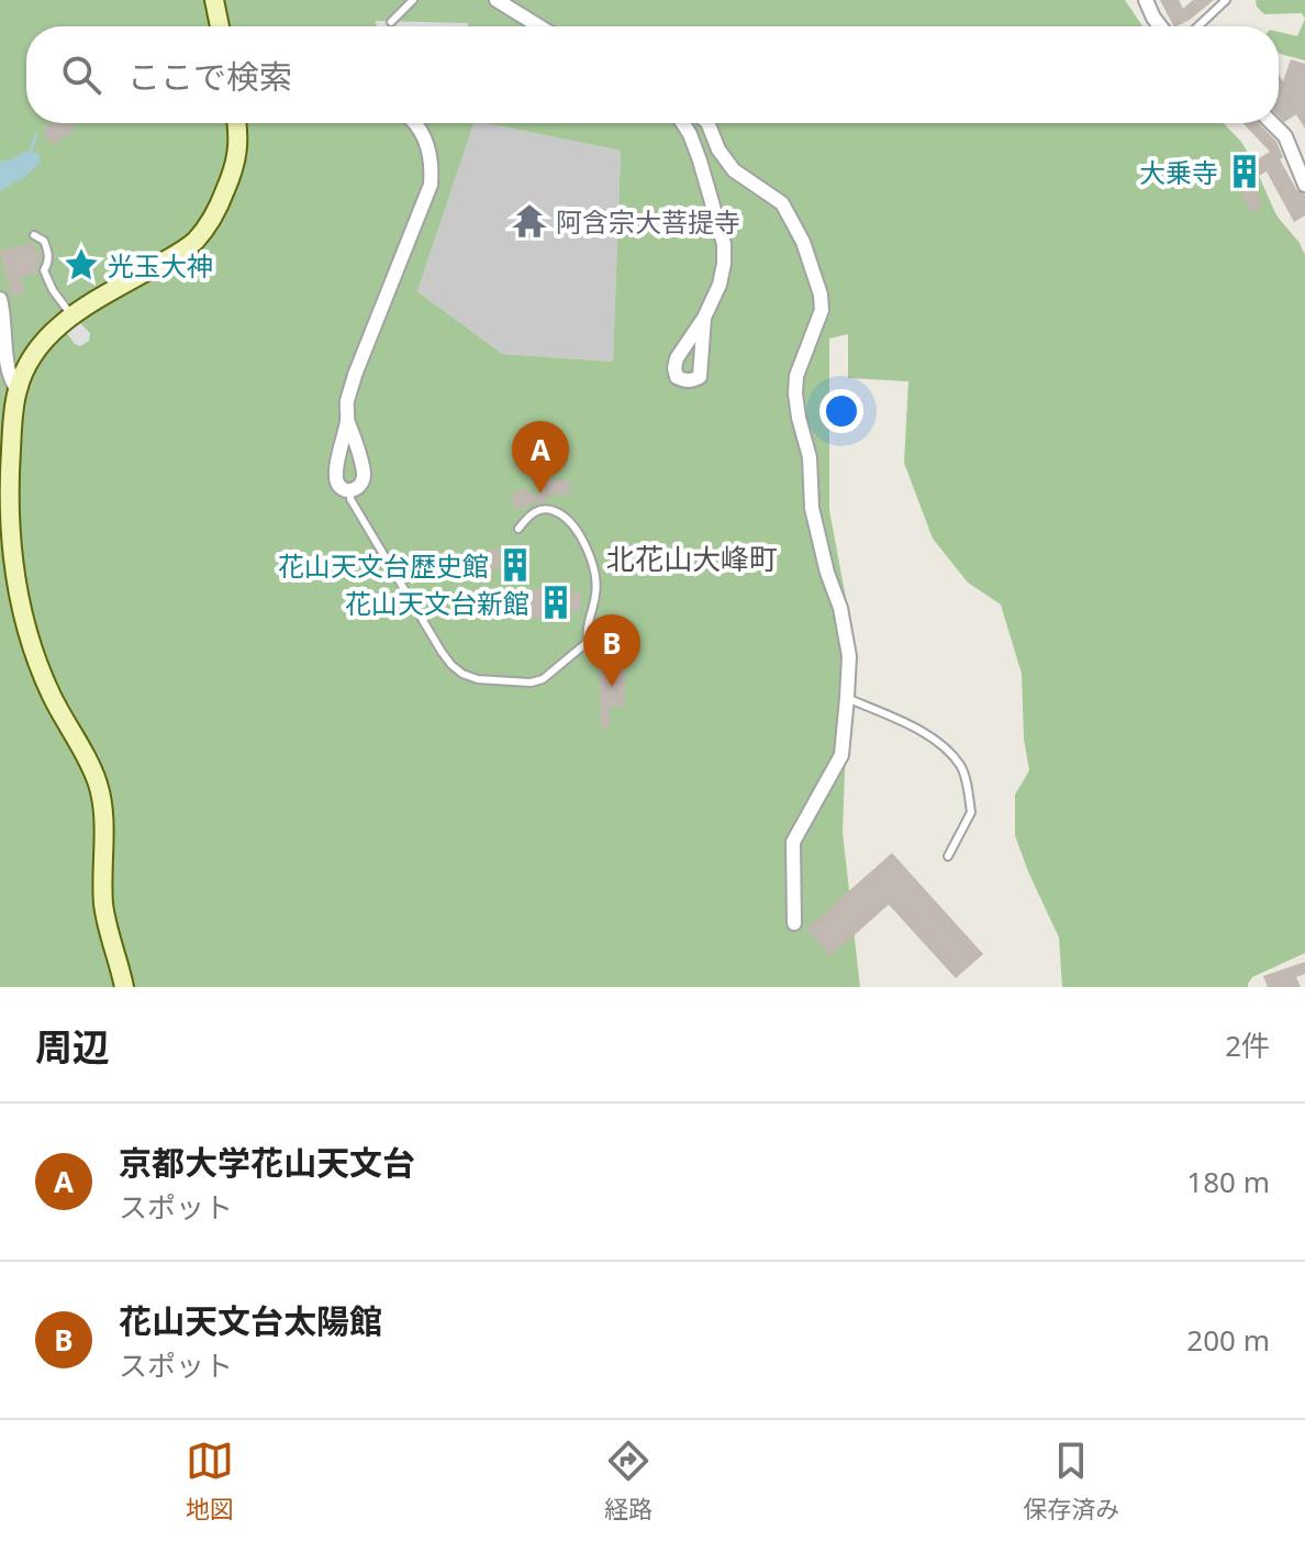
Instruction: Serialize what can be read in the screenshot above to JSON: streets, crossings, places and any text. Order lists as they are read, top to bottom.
{
  "districts": ["北花山大峰町"],
  "places": {
    "building": ["大乗寺", "花山天文台歴史館", "花山天文台新館"],
    "temple": ["阿含宗大菩提寺"],
    "place": ["光玉大神"]
  },
  "page": {
    "search": "ここで検索",
    "pins": ["A", "B"],
    "heading": ["周辺", "2件"],
    "list": [
      {
        "mark": "A",
        "name": "京都大学花山天文台",
        "note": "スポット",
        "value": "180 m"
      },
      {
        "mark": "B",
        "name": "花山天文台太陽館",
        "note": "スポット",
        "value": "200 m"
      }
    ],
    "nav": ["地図", "経路", "保存済み"]
  }
}
